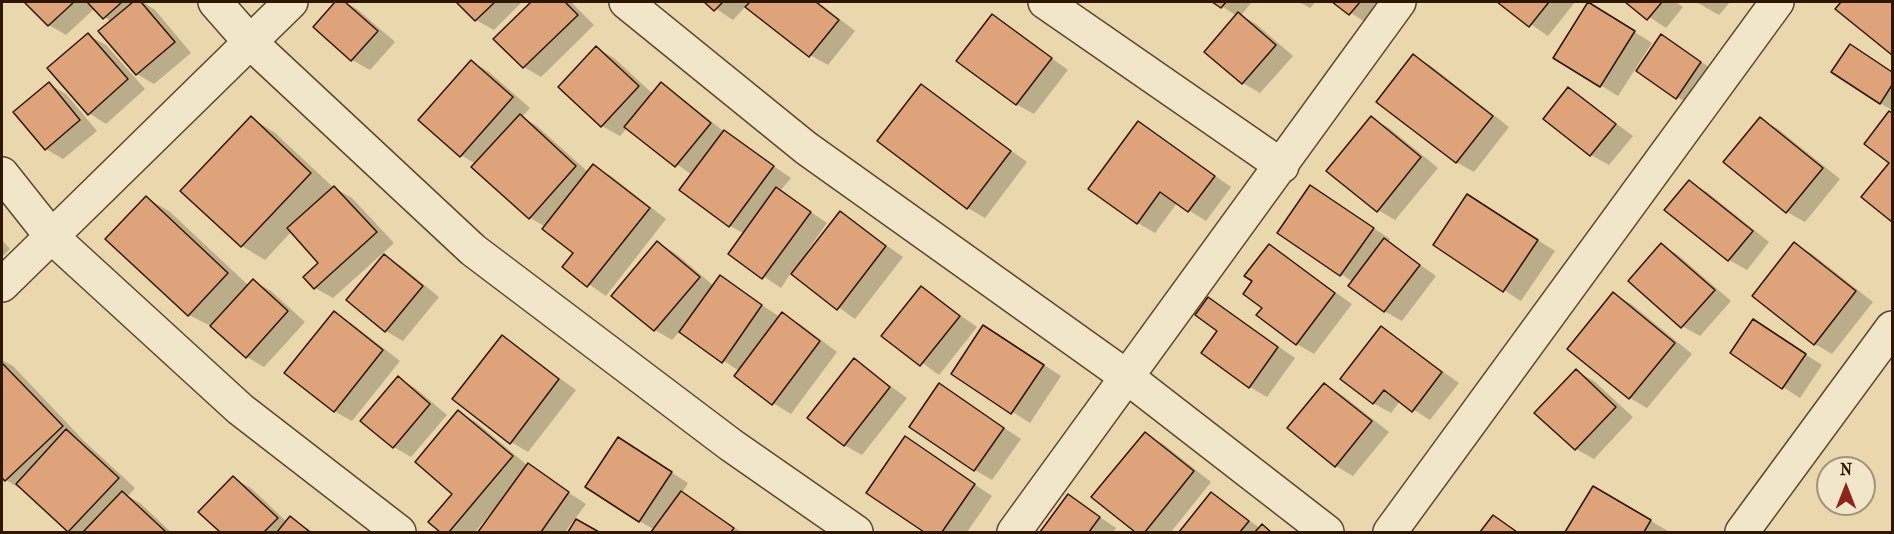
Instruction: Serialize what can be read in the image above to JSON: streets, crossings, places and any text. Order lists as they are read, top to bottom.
{
  "north": "top"
}
